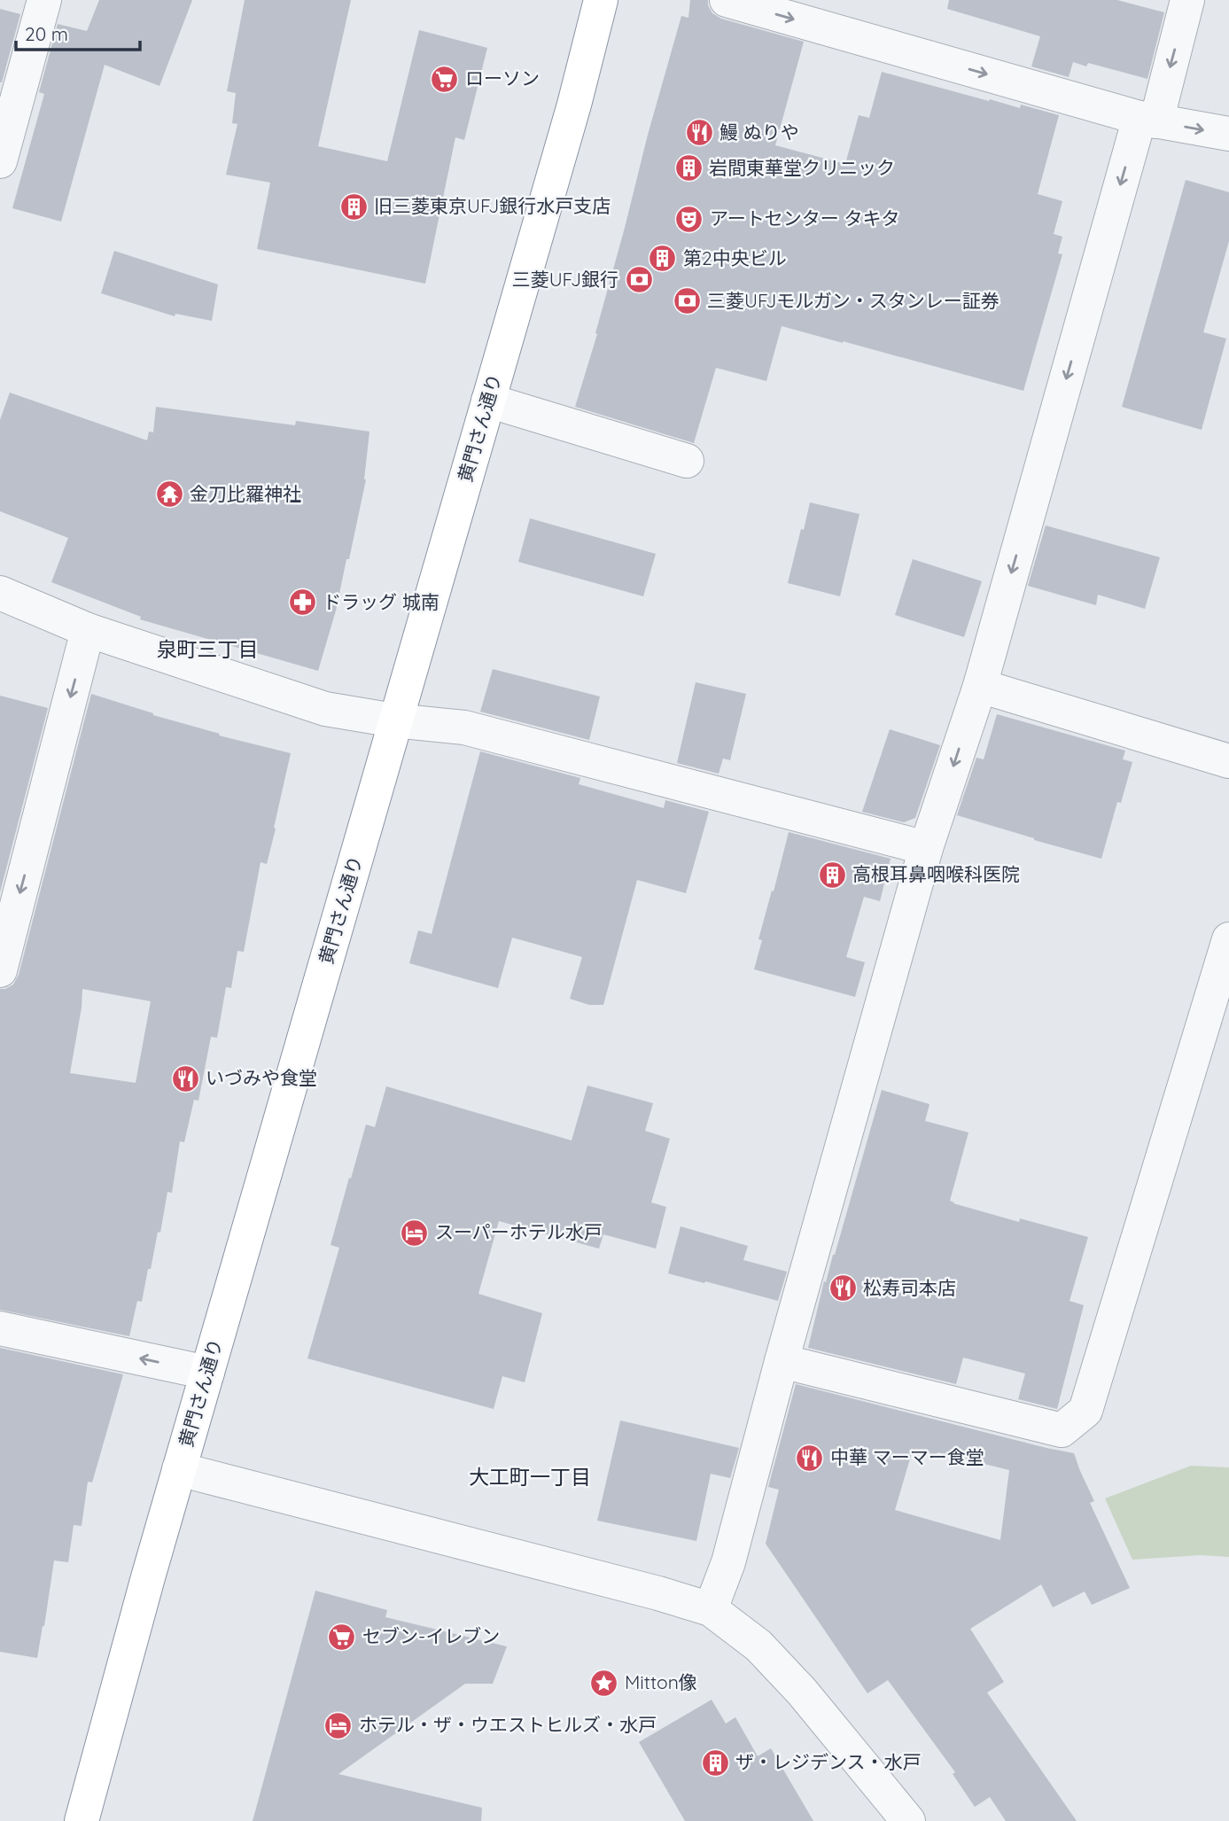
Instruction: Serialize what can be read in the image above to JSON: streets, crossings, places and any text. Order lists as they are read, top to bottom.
{
  "streets": {
    "highway": ["黄門さん通り"]
  },
  "districts": ["泉町三丁目", "大工町一丁目"],
  "places": {
    "supermarket": ["ローソン", "セブン-イレブン"],
    "restaurant": [
      "鰻 ぬりや",
      "いづみや食堂",
      "松寿司本店",
      "中華 マーマー食堂"
    ],
    "building": [
      "岩間東華堂クリニック",
      "旧三菱東京UFJ銀行水戸支店",
      "第2中央ビル",
      "高根耳鼻咽喉科医院",
      "ザ・レジデンス・水戸"
    ],
    "theatre": ["アートセンター タキタ"],
    "bank": ["三菱UFJ銀行", "三菱UFJモルガン・スタンレー証券"],
    "temple": ["金刀比羅神社"],
    "pharmacy": ["ドラッグ 城南"],
    "hotel": ["スーパーホテル水戸", "ホテル・ザ・ウエストヒルズ・水戸"],
    "place": ["Mitton像"]
  },
  "scale_bar": "20 m"
}
